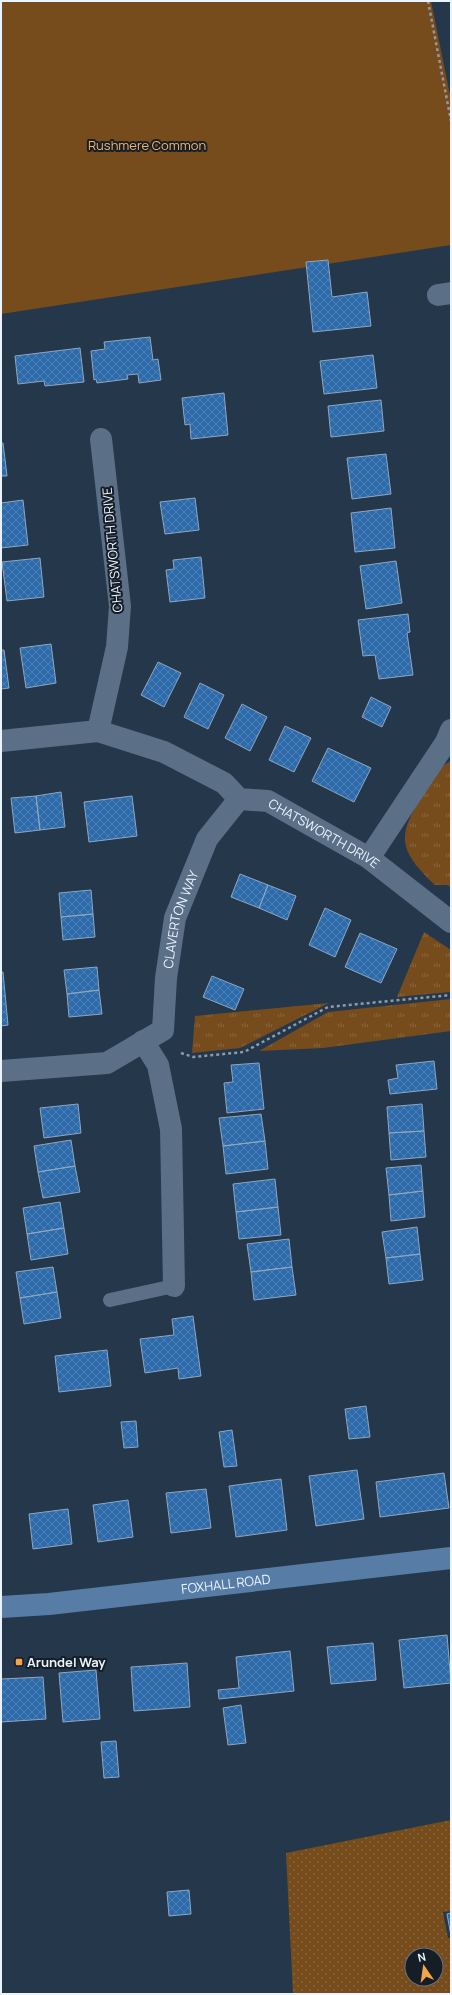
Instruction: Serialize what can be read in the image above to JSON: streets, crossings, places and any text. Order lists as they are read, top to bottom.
{
  "streets": {
    "street": ["CHATSWORTH DRIVE", "CLAVERTON WAY", "FOXHALL ROAD"]
  },
  "crossings": [
    ["CHATSWORTH DRIVE", "CLAVERTON WAY"]
  ],
  "parks": ["Rushmere Common"],
  "places": {
    "transit": ["Arundel Way"]
  },
  "north": "top"
}
